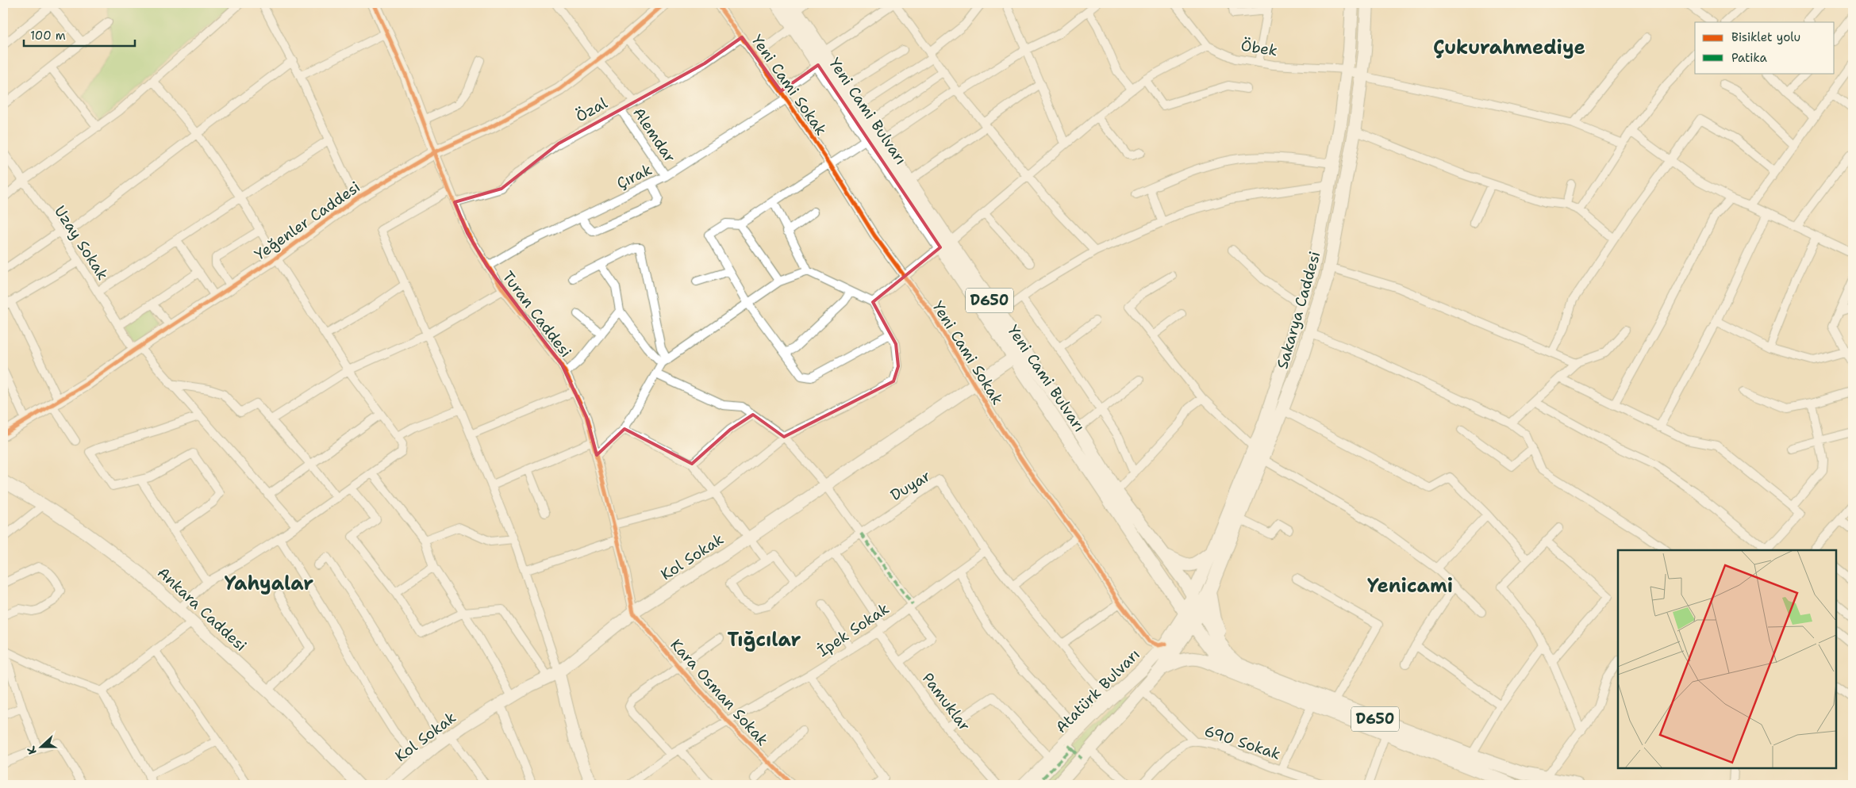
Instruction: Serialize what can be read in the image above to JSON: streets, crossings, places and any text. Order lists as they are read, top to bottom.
{
  "streets": {
    "main road": [
      "Yeni Cami Bulvarı",
      "D650",
      "Sakarya Caddesi",
      "Atatürk Bulvarı"
    ],
    "street": [
      "Öbek",
      "Yeni Cami Sokak",
      "Özal",
      "Alemdar",
      "Çırak",
      "Yeğenler Caddesi",
      "Uzay Sokak",
      "Turan Caddesi",
      "Duyar",
      "Kol Sokak",
      "Ankara Caddesi",
      "İpek Sokak",
      "Kara Osman Sokak",
      "Pamuklar",
      "690 Sokak"
    ]
  },
  "crossings": [
    ["Öbek", "Sakarya Caddesi"],
    ["Yeni Cami Sokak", "Özal"],
    ["Yeni Cami Sokak", "Çırak"],
    ["Yeni Cami Sokak", "Kol Sokak"],
    ["Yeni Cami Sokak", "Atatürk Bulvarı"],
    ["Özal", "Alemdar"],
    ["Özal", "Turan Caddesi"],
    ["Yeni Cami Bulvarı", "D650"],
    ["Yeni Cami Bulvarı", "Sakarya Caddesi"],
    ["Yeni Cami Bulvarı", "Kol Sokak"],
    ["Yeni Cami Bulvarı", "Atatürk Bulvarı"],
    ["Alemdar", "Çırak"],
    ["Çırak", "Turan Caddesi"],
    ["Yeğenler Caddesi", "Uzay Sokak"],
    ["Yeğenler Caddesi", "Turan Caddesi"],
    ["D650", "Sakarya Caddesi"],
    ["D650", "Atatürk Bulvarı"],
    ["Sakarya Caddesi", "Atatürk Bulvarı"],
    ["Turan Caddesi", "Kol Sokak"],
    ["Turan Caddesi", "Kara Osman Sokak"],
    ["Duyar", "İpek Sokak"],
    ["Duyar", "Atatürk Bulvarı"],
    ["Duyar", "Pamuklar"],
    ["Kol Sokak", "Kara Osman Sokak"],
    ["İpek Sokak", "Kara Osman Sokak"],
    ["İpek Sokak", "Pamuklar"]
  ],
  "districts": [
    "Çukurahmediye",
    "Yahyalar",
    "Yenicami",
    "Tığcılar"
  ],
  "legend": ["Bisiklet yolu", "Patika"],
  "scale_bar": "100 m",
  "north": "left"
}
